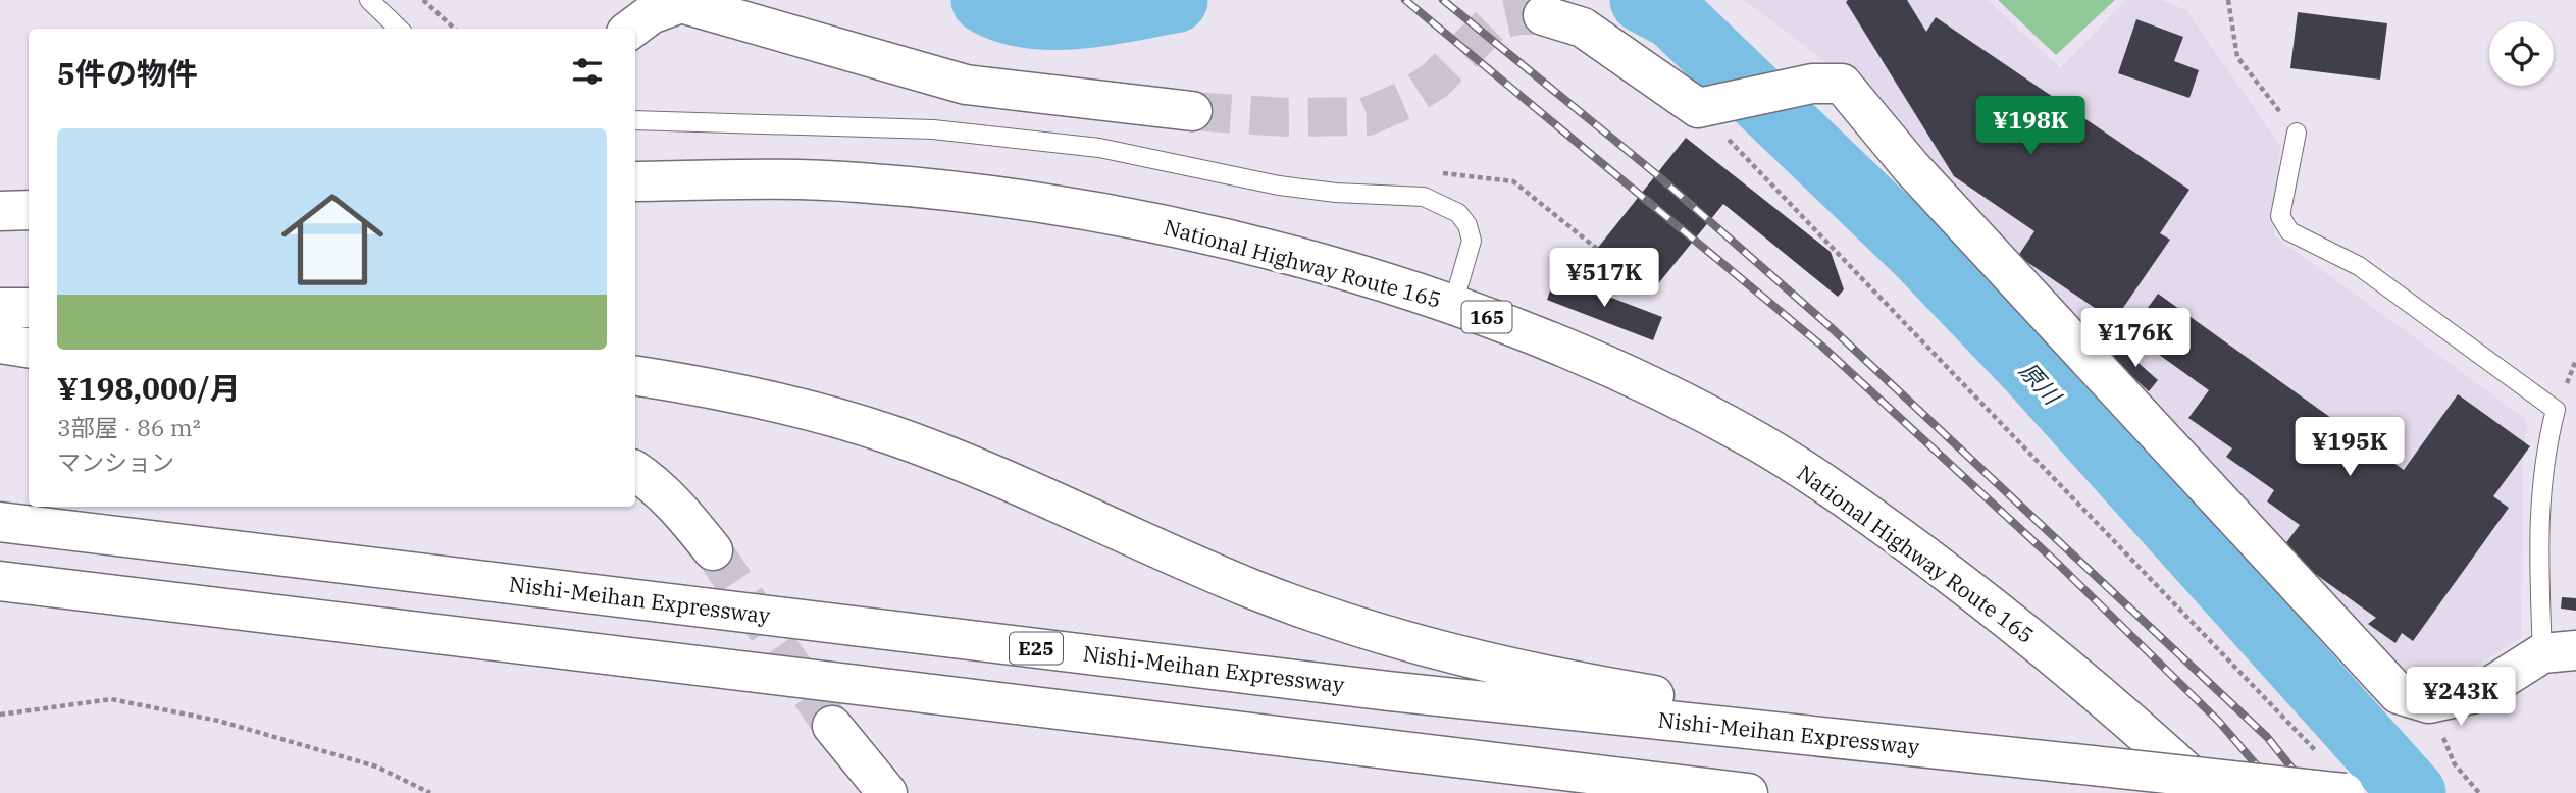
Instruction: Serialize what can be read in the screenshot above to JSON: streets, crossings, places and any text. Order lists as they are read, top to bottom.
{
  "streets": {
    "main road": [
      "National Highway Route 165",
      "165",
      "Nishi-Meihan Expressway",
      "E25"
    ]
  },
  "water": ["原川"],
  "page": {
    "heading": "5件の物件",
    "price": [
      "¥198K",
      "¥517K",
      "¥176K",
      "¥195K",
      "¥243K"
    ],
    "list": [
      {
        "name": "¥198,000/月",
        "note": "3部屋 · 86 m² · マンション"
      }
    ]
  }
}
